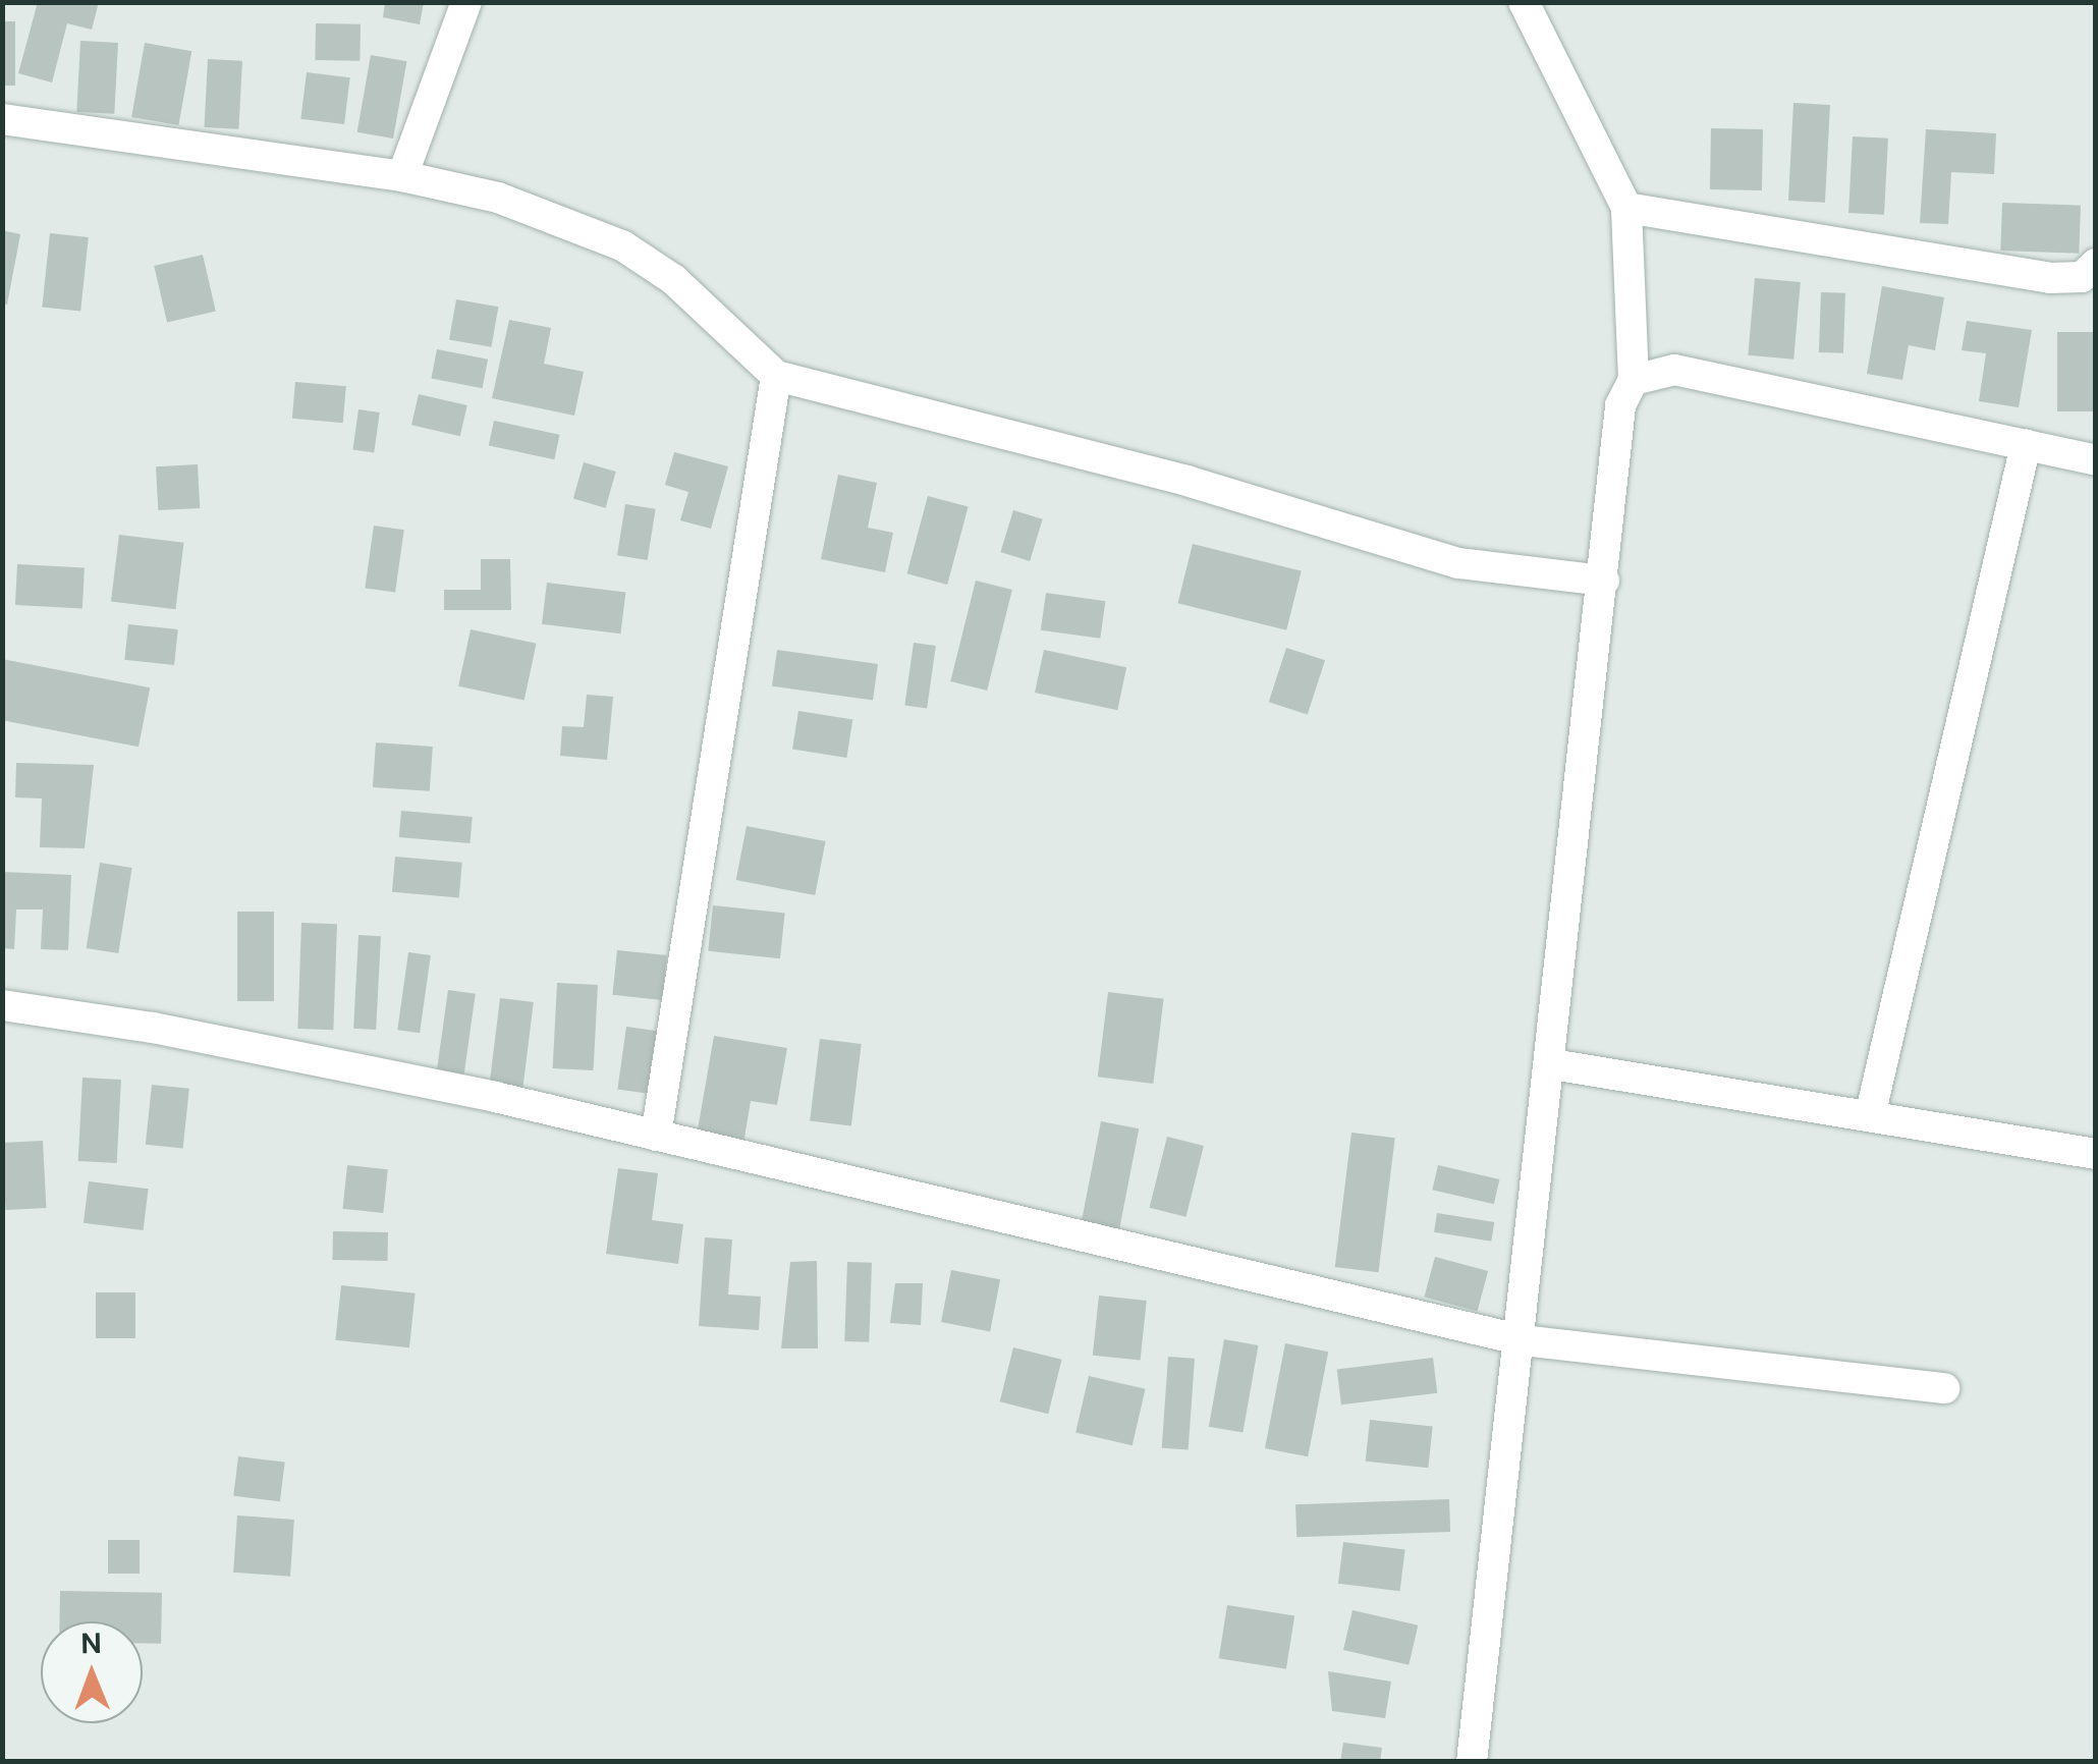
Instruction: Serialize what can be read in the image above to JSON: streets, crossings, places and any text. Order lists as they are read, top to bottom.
{
  "north": "top"
}
